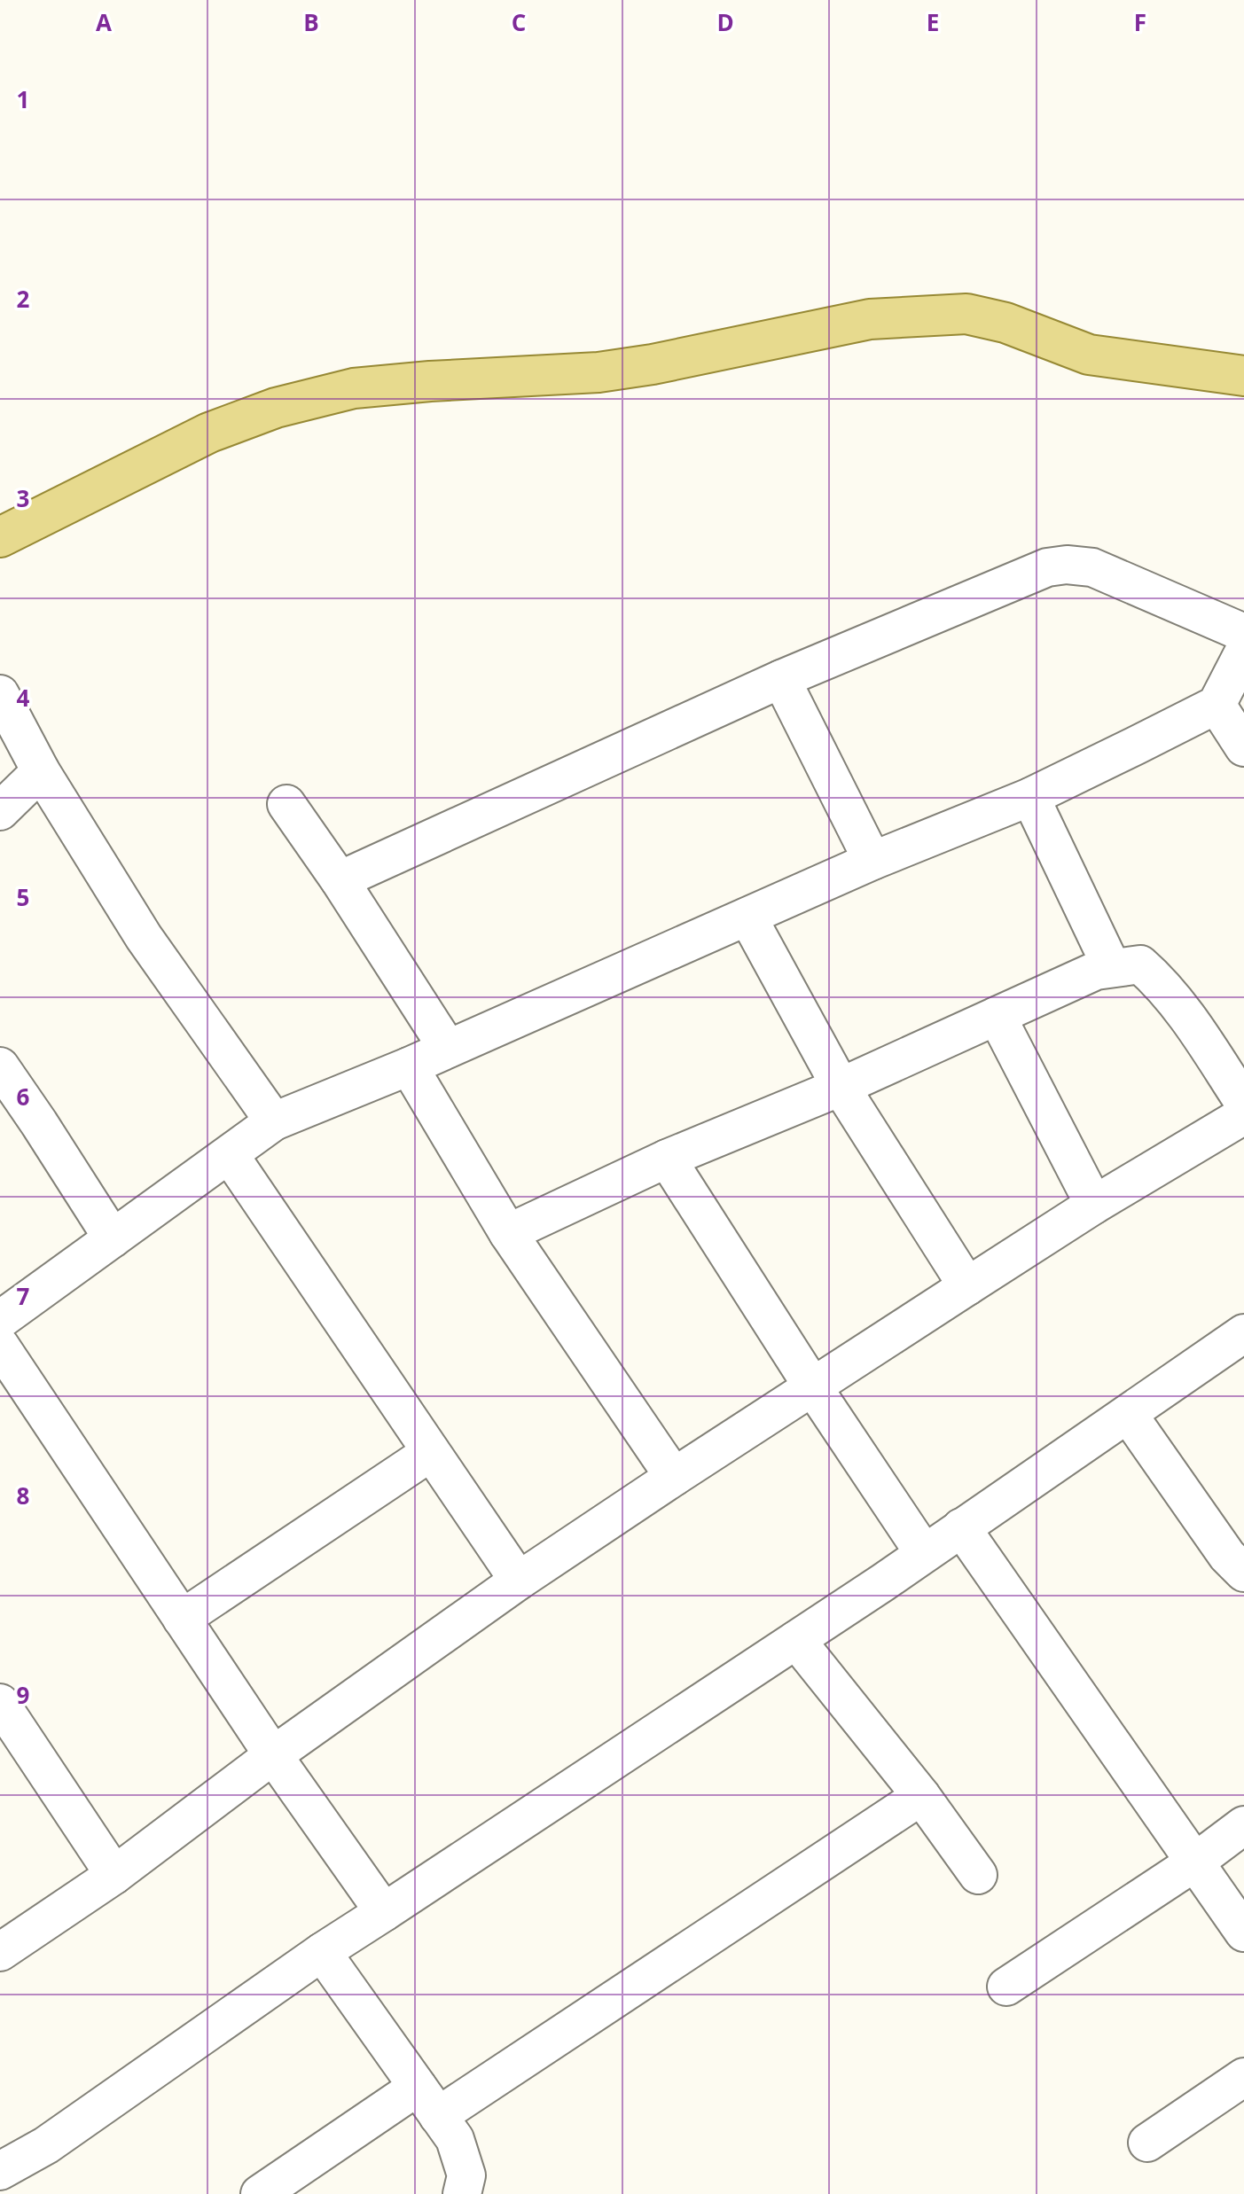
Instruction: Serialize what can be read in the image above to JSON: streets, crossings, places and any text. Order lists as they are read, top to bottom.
{
  "grid": {
    "columns": [
      "A",
      "B",
      "C",
      "D",
      "E",
      "F"
    ],
    "rows": [
      "1",
      "2",
      "3",
      "4",
      "5",
      "6",
      "7",
      "8",
      "9"
    ]
  }
}
